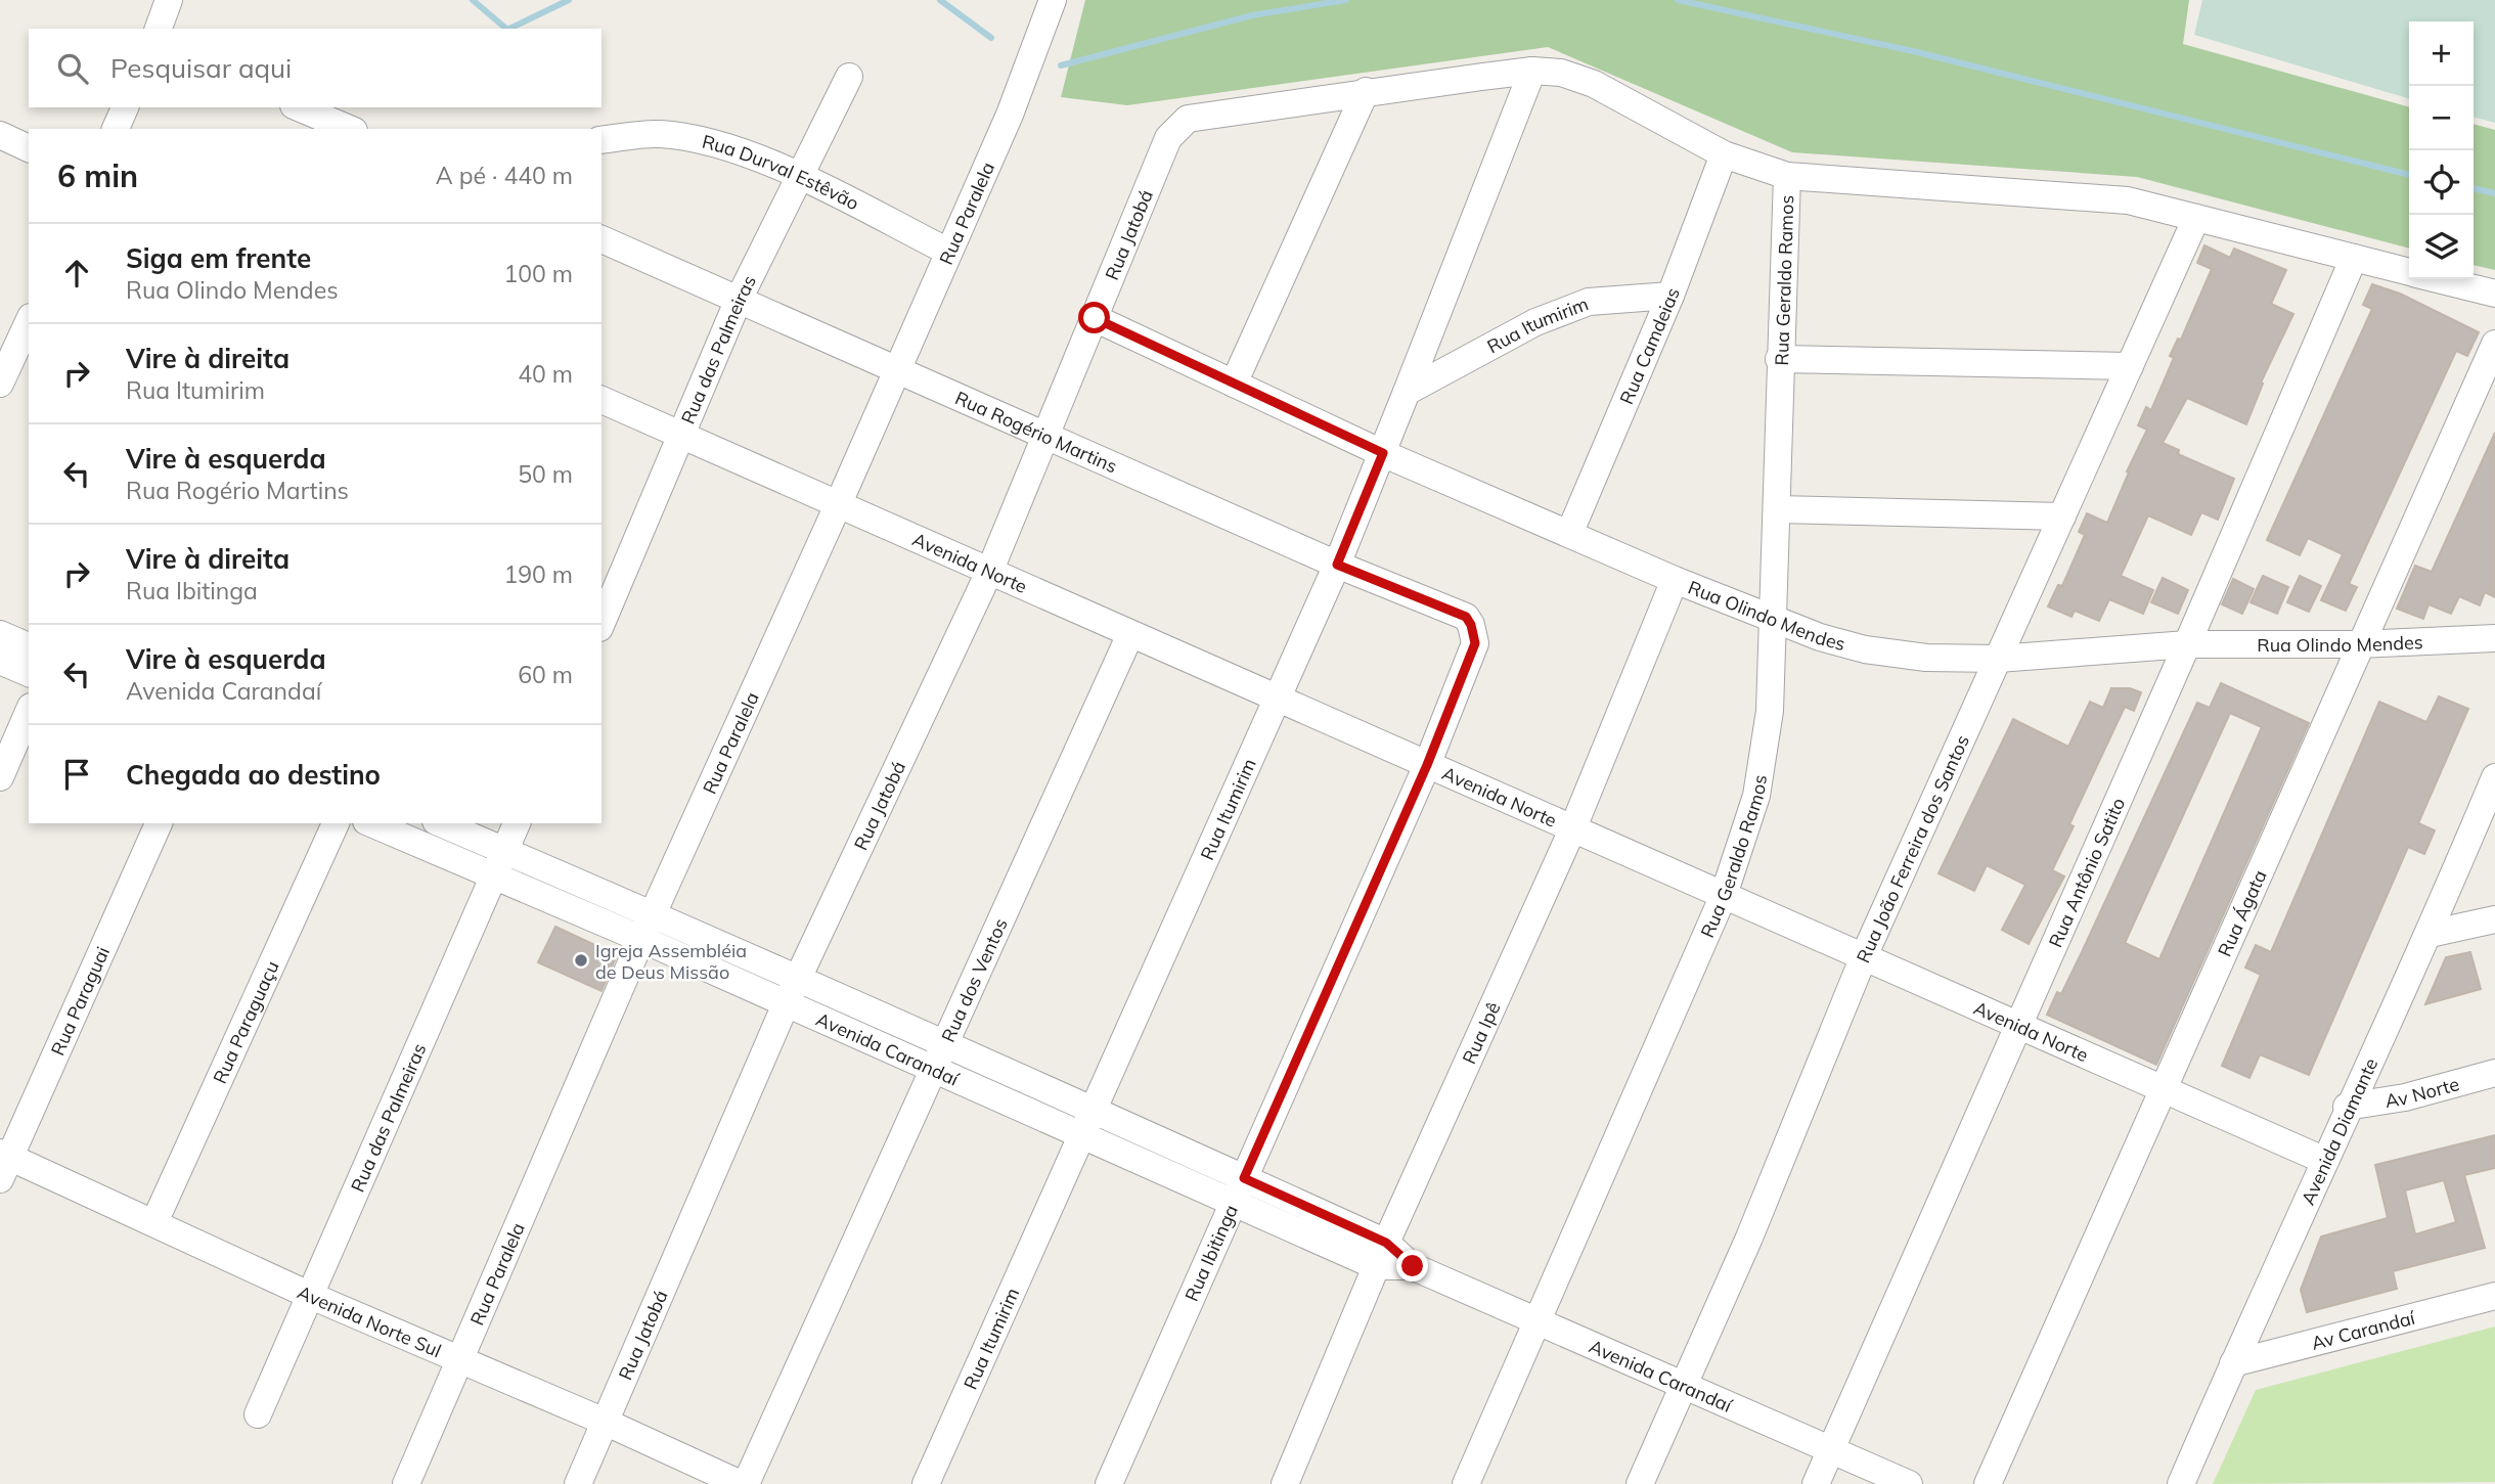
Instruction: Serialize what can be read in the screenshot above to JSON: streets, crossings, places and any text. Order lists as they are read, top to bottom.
{
  "streets": {
    "street": [
      "Rua Durval Estêvão",
      "Rua Paralela",
      "Rua Jatobá",
      "Rua Geraldo Ramos",
      "Rua Itumirim",
      "Rua Camdeias",
      "Rua das Palmeiras",
      "Rua Rogério Martins",
      "Avenida Norte",
      "Rua Olindo Mendes",
      "Rua João Ferreira dos Santos",
      "Rua Antônio Satito",
      "Rua Ágata",
      "Rua dos Ventos",
      "Rua Paraguai",
      "Rua Paraguaçu",
      "Rua Ipê",
      "Avenida Carandaí",
      "Av Norte",
      "Avenida Diamante",
      "Rua Ibitinga",
      "Avenida Norte Sul",
      "Av Carandaí"
    ]
  },
  "crossings": [
    ["Rua Durval Estêvão", "Rua Paralela"],
    ["Rua Durval Estêvão", "Rua das Palmeiras"],
    ["Rua Paralela", "Rua Rogério Martins"],
    ["Rua Paralela", "Avenida Norte"],
    ["Rua Paralela", "Avenida Carandaí"],
    ["Rua Paralela", "Avenida Norte Sul"],
    ["Rua Jatobá", "Rua Rogério Martins"],
    ["Rua Jatobá", "Avenida Norte"],
    ["Rua Jatobá", "Rua Olindo Mendes"],
    ["Rua Jatobá", "Avenida Carandaí"],
    ["Rua Jatobá", "Avenida Norte Sul"],
    ["Rua Geraldo Ramos", "Avenida Norte"],
    ["Rua Geraldo Ramos", "Rua Olindo Mendes"],
    ["Rua Geraldo Ramos", "Avenida Carandaí"],
    ["Rua Itumirim", "Rua Camdeias"],
    ["Rua Itumirim", "Rua Rogério Martins"],
    ["Rua Itumirim", "Avenida Norte"],
    ["Rua Itumirim", "Rua Olindo Mendes"],
    ["Rua Itumirim", "Avenida Carandaí"],
    ["Rua Camdeias", "Rua Olindo Mendes"],
    ["Rua das Palmeiras", "Rua Rogério Martins"],
    ["Rua das Palmeiras", "Avenida Norte"],
    ["Rua das Palmeiras", "Avenida Carandaí"],
    ["Rua das Palmeiras", "Avenida Norte Sul"],
    ["Rua Rogério Martins", "Rua Ibitinga"],
    ["Avenida Norte", "Rua João Ferreira dos Santos"],
    ["Avenida Norte", "Rua Antônio Satito"],
    ["Avenida Norte", "Rua Ágata"],
    ["Avenida Norte", "Rua dos Ventos"],
    ["Avenida Norte", "Rua Ipê"],
    ["Avenida Norte", "Avenida Diamante"],
    ["Avenida Norte", "Rua Ibitinga"],
    ["Rua Olindo Mendes", "Rua João Ferreira dos Santos"],
    ["Rua Olindo Mendes", "Rua Antônio Satito"],
    ["Rua Olindo Mendes", "Rua Ágata"],
    ["Rua Olindo Mendes", "Rua Ipê"],
    ["Rua João Ferreira dos Santos", "Avenida Carandaí"],
    ["Rua Antônio Satito", "Avenida Carandaí"],
    ["Rua dos Ventos", "Avenida Carandaí"],
    ["Rua Paraguai", "Avenida Norte Sul"],
    ["Rua Paraguaçu", "Avenida Norte Sul"],
    ["Rua Ipê", "Avenida Carandaí"],
    ["Avenida Carandaí", "Rua Ibitinga"],
    ["Av Norte", "Avenida Diamante"],
    ["Avenida Diamante", "Av Carandaí"]
  ],
  "places": ["Igreja Assembléia de Deus Missão"],
  "page": {
    "map_buttons": ["+", "−"],
    "search": "Pesquisar aqui",
    "heading": ["6 min", "A pé · 440 m"],
    "list": [
      ["Siga em frente", "Rua Olindo Mendes", "100 m"],
      ["Vire à direita", "Rua Itumirim", "40 m"],
      ["Vire à esquerda", "Rua Rogério Martins", "50 m"],
      ["Vire à direita", "Rua Ibitinga", "190 m"],
      ["Vire à esquerda", "Avenida Carandaí", "60 m"],
      "Chegada ao destino"
    ]
  }
}
